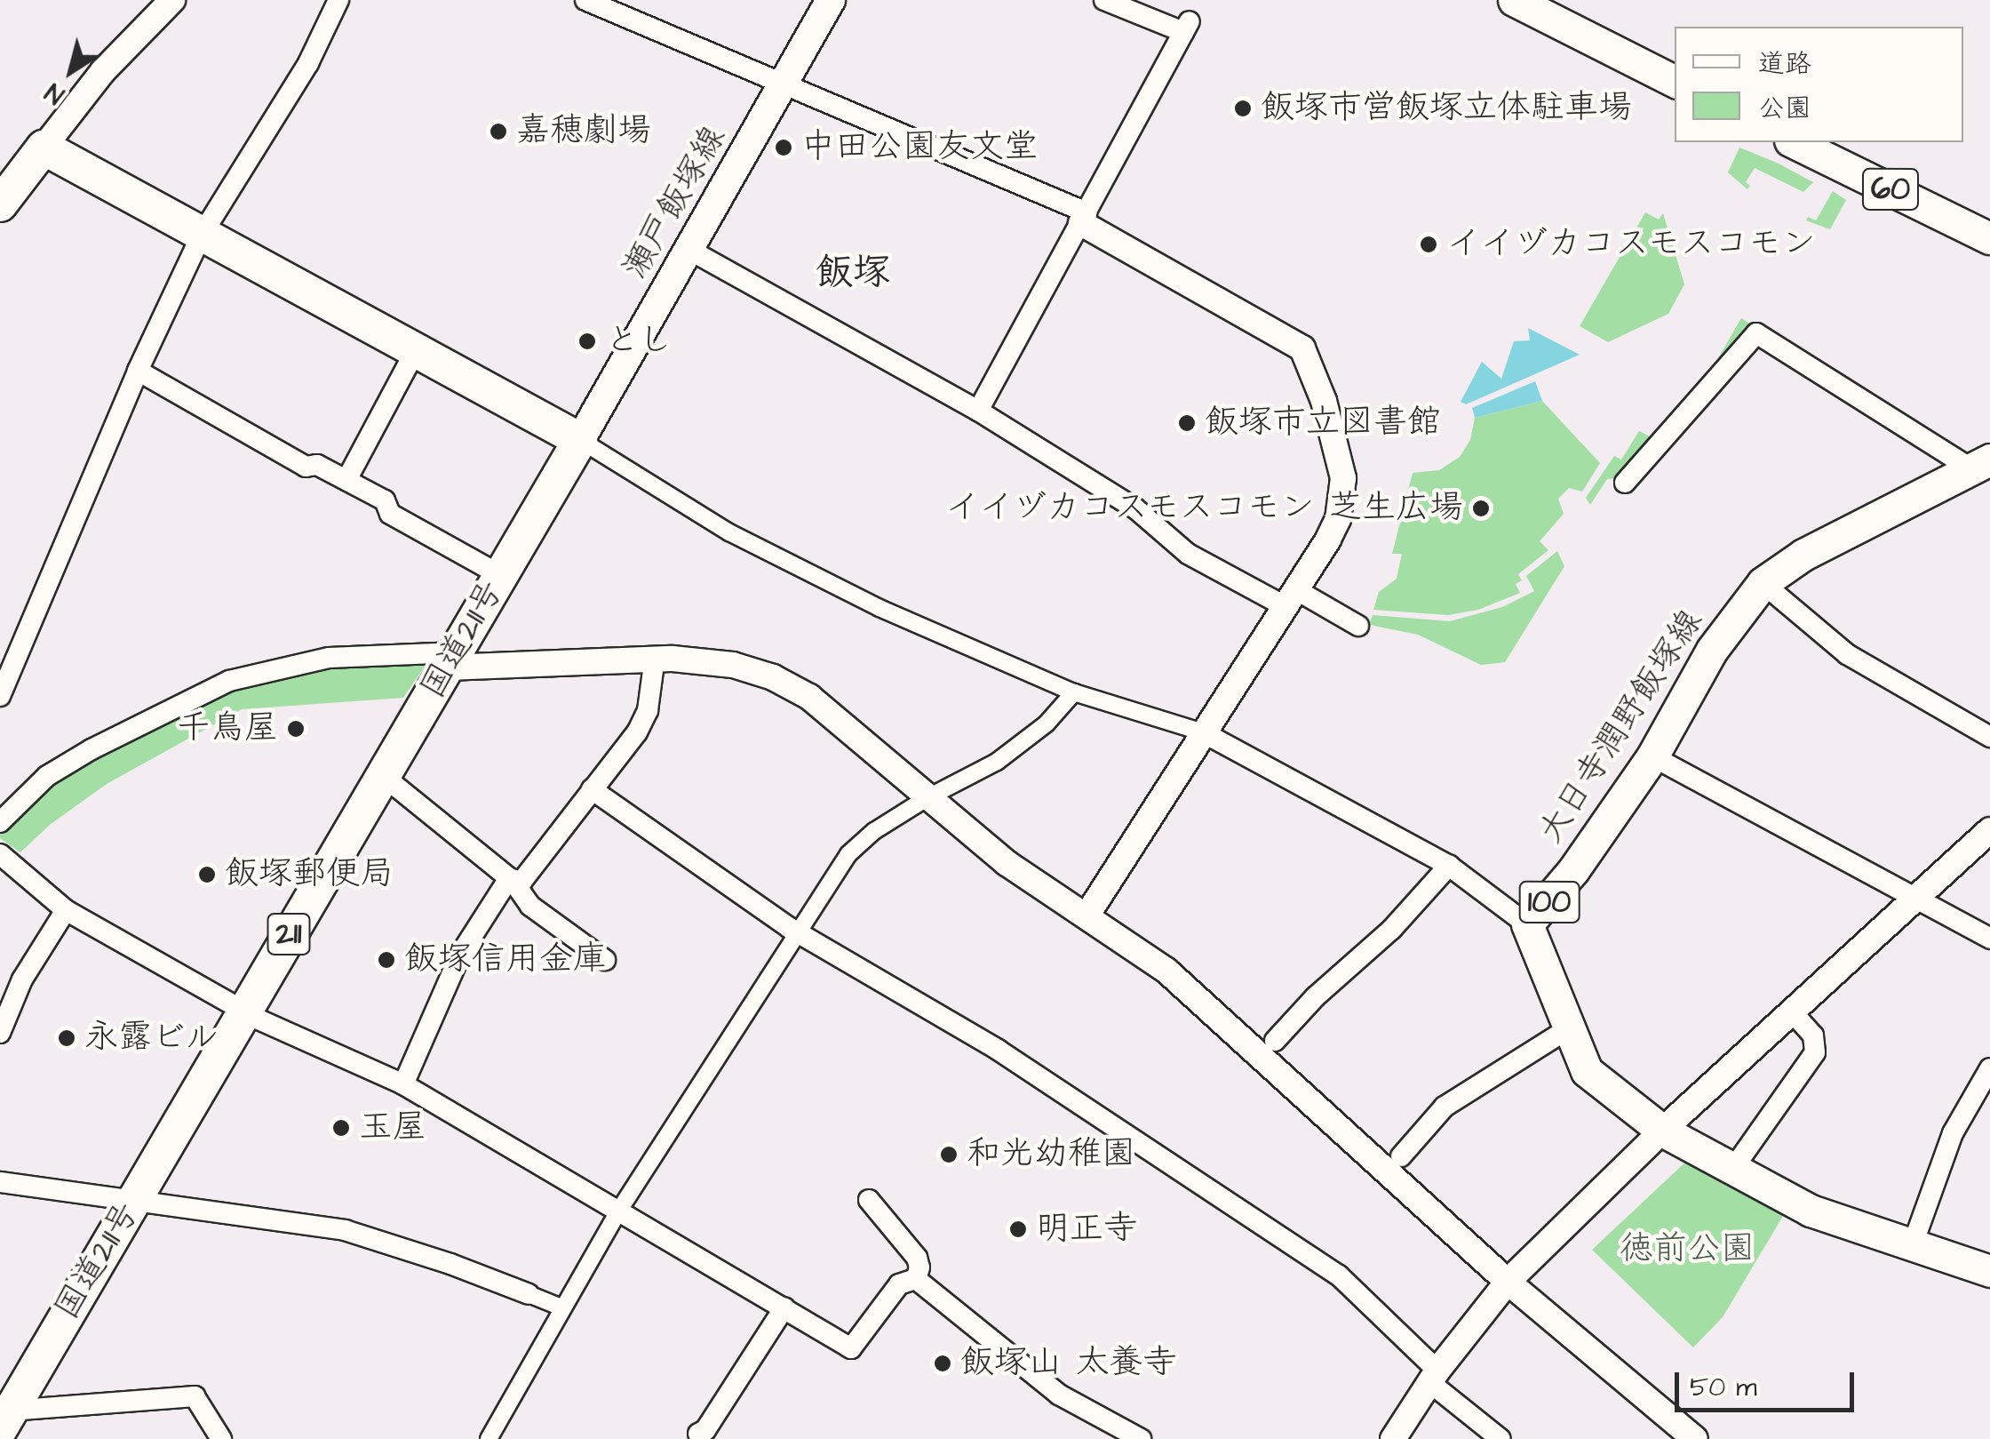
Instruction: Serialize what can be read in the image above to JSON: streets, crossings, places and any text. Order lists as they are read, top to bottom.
{
  "streets": {
    "highway": ["国道211号", "211"],
    "main road": [
      "60",
      "瀬戸飯塚線",
      "大日寺潤野飯塚線",
      "100"
    ]
  },
  "crossings": [
    ["瀬戸飯塚線", "国道211号"],
    ["大日寺潤野飯塚線", "100"]
  ],
  "districts": ["飯塚"],
  "parks": ["徳前公園"],
  "places": [
    "飯塚市営飯塚立体駐車場",
    "嘉穂劇場",
    "中田公園友文堂",
    "イイヅカコスモスコモン",
    "とし",
    "飯塚市立図書館",
    "イイヅカコスモスコモン 芝生広場",
    "千鳥屋",
    "飯塚郵便局",
    "飯塚信用金庫",
    "永露ビル",
    "玉屋",
    "和光幼稚園",
    "明正寺",
    "飯塚山 太養寺"
  ],
  "legend": ["道路", "公園"],
  "scale_bar": "50 m",
  "north": "bottom left"
}
